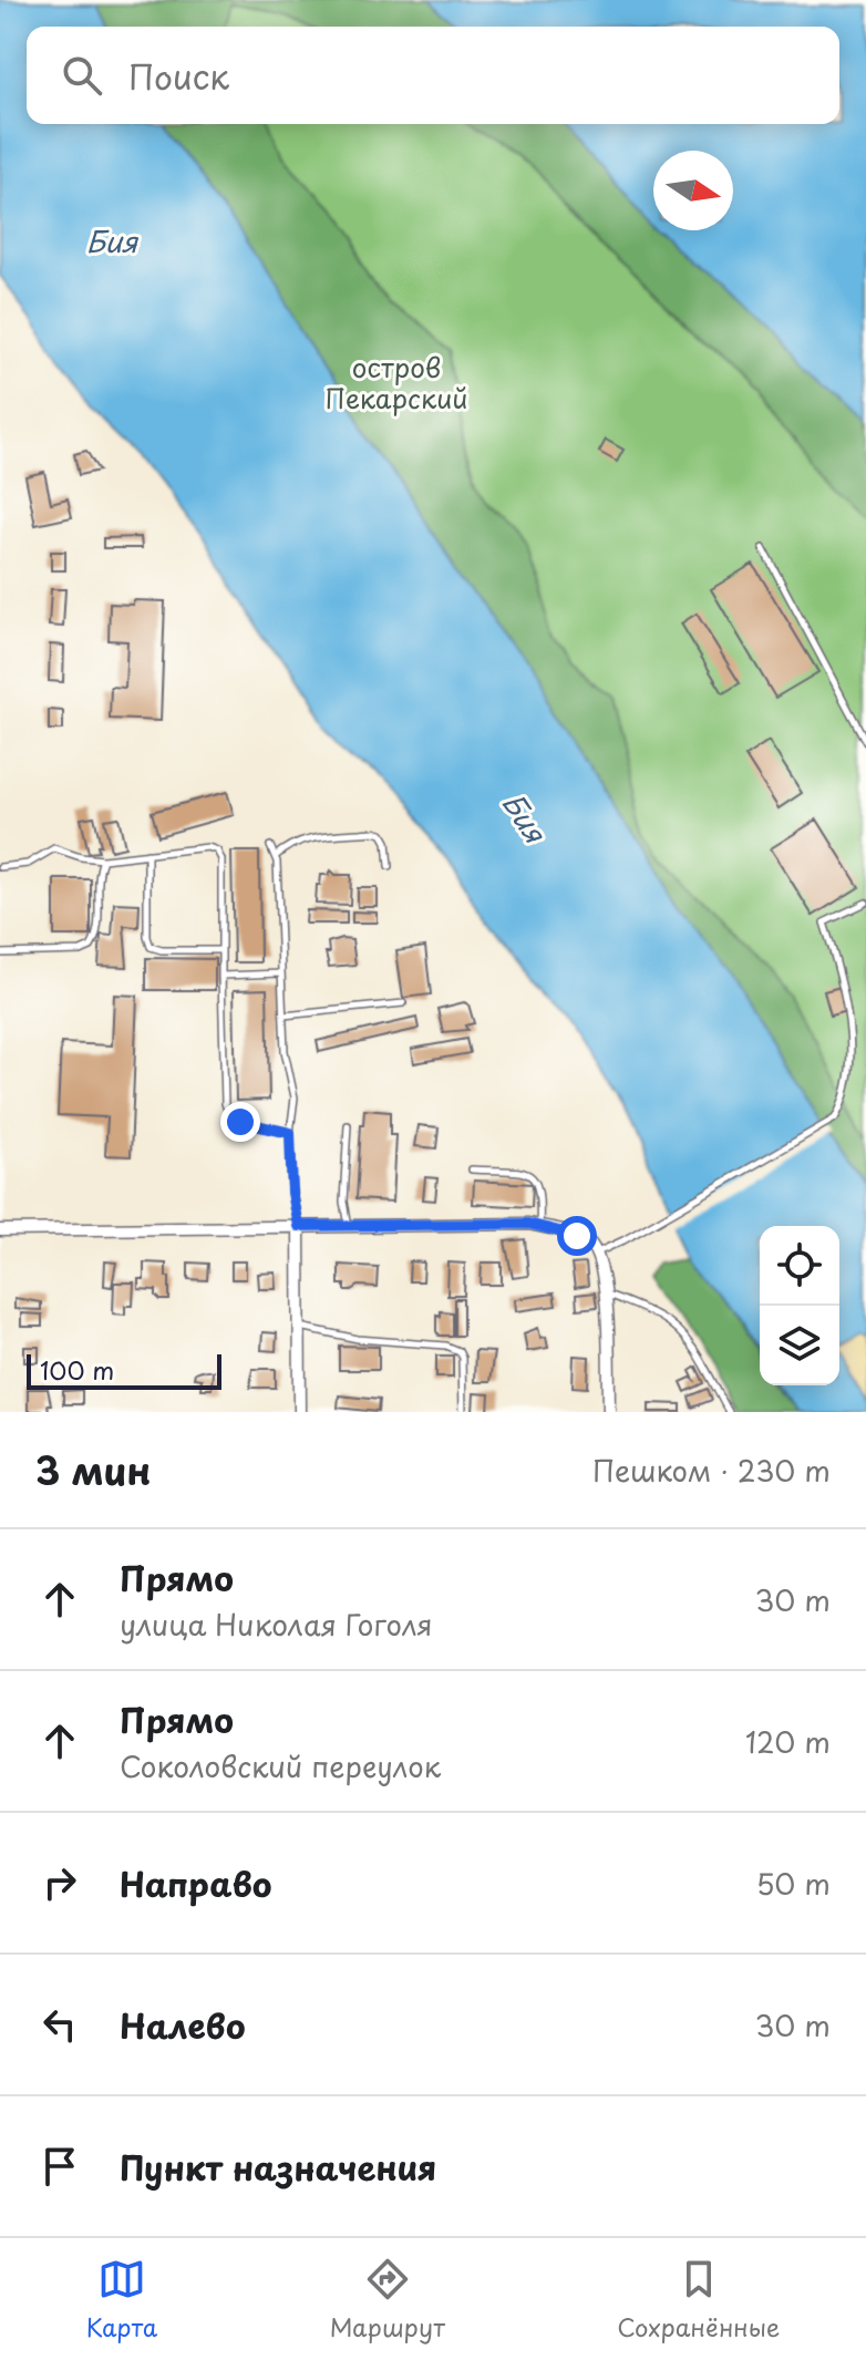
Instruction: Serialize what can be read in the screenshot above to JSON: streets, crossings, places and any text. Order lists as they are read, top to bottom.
{
  "water": ["Бия"],
  "parks": ["остров Пекарский"],
  "scale_bar": "100 m",
  "north": "right",
  "page": {
    "search": "Поиск",
    "scale": "100 m",
    "heading": ["3 мин", "Пешком · 230 m"],
    "list": [
      ["Прямо", "улица Николая Гоголя", "30 m"],
      ["Прямо", "Соколовский переулок", "120 m"],
      ["Направо", "50 m"],
      ["Налево", "30 m"],
      "Пункт назначения"
    ],
    "nav": ["Карта", "Маршрут", "Сохранённые"]
  }
}
